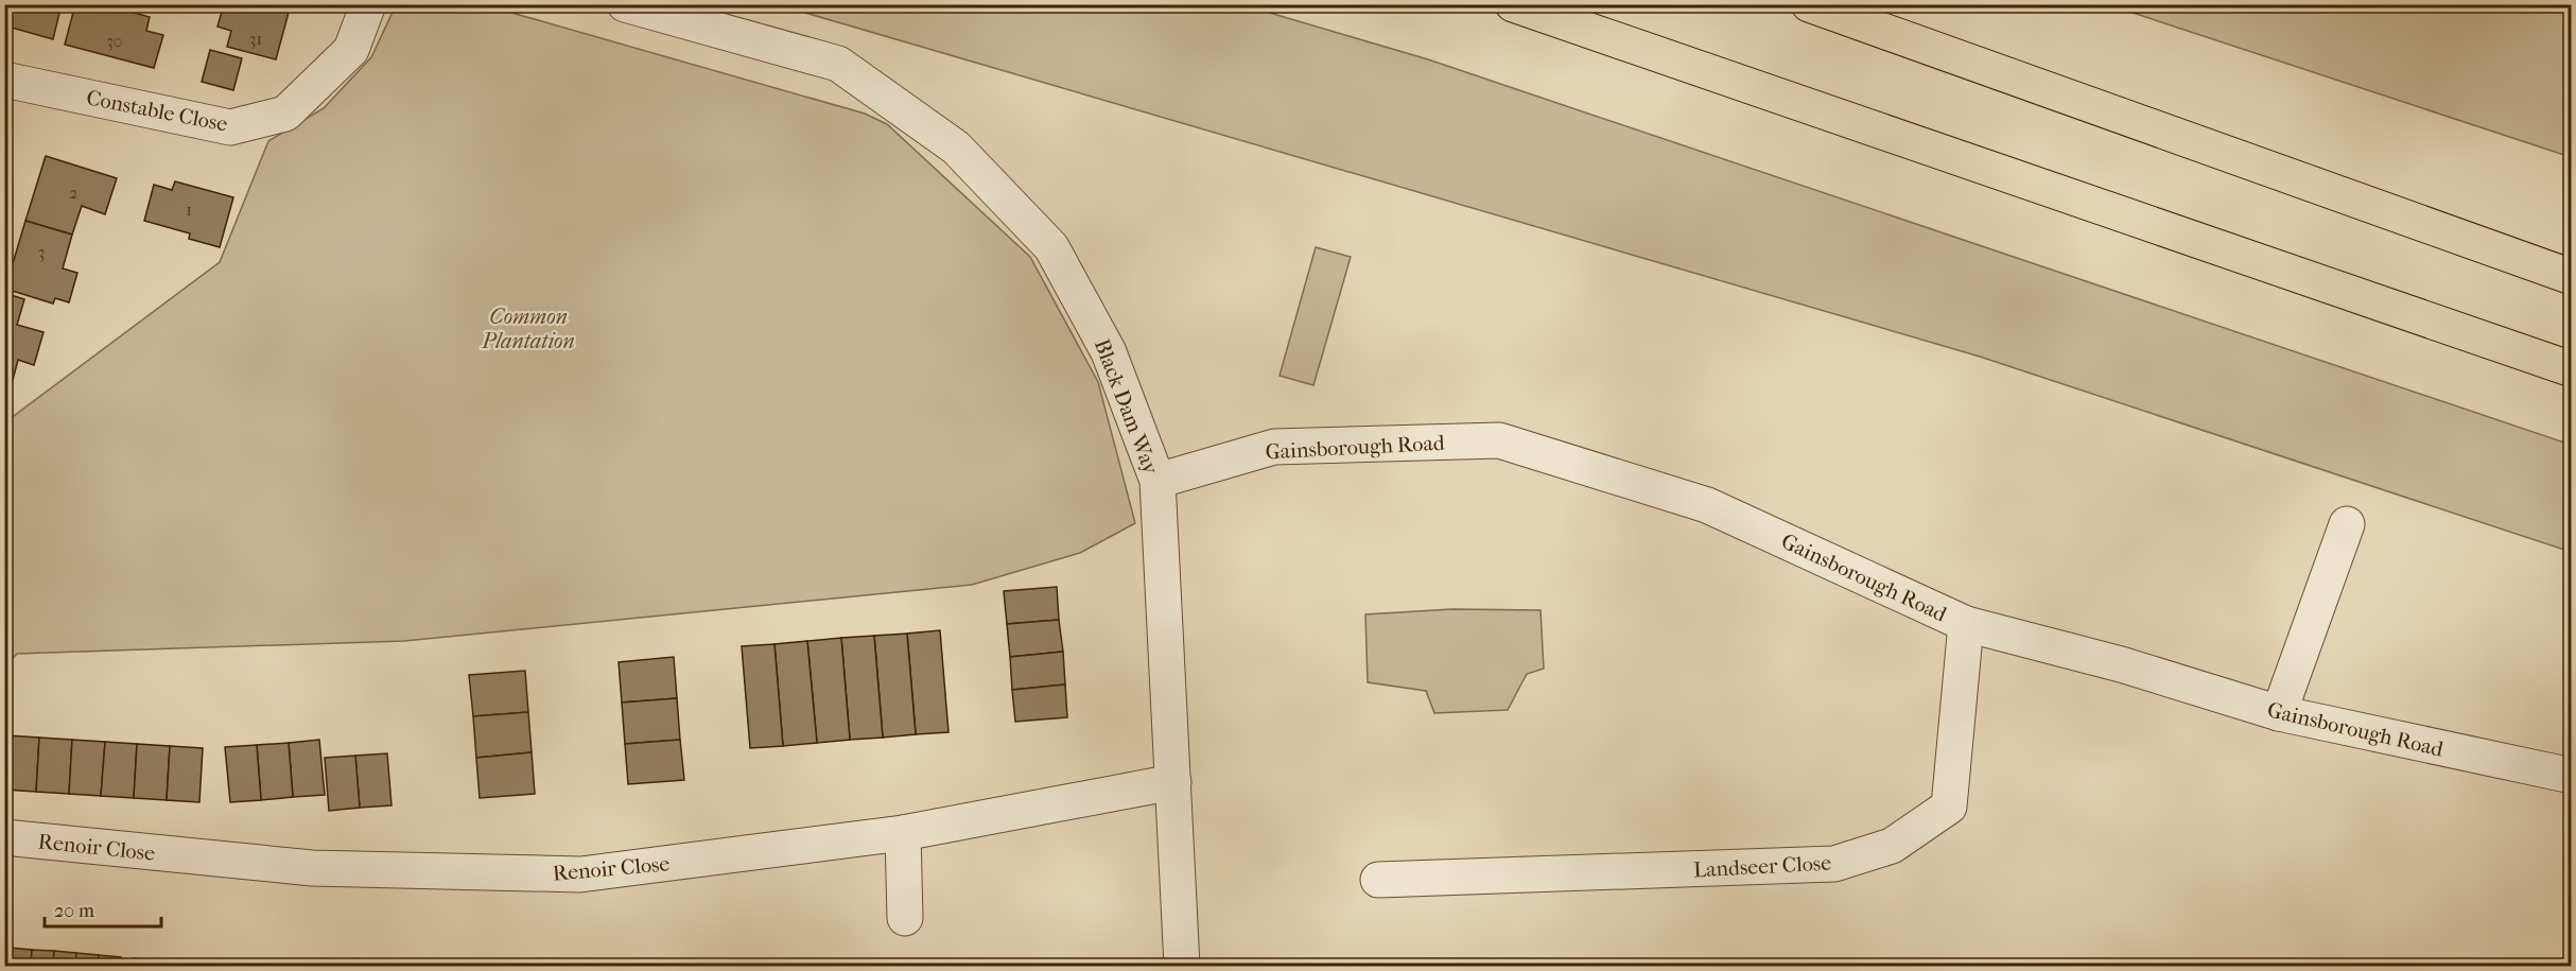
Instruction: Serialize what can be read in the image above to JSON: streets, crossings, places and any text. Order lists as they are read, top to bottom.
{
  "streets": {
    "street": [
      "Constable Close",
      "Black Dam Way",
      "Gainsborough Road",
      "Renoir Close",
      "Landseer Close"
    ]
  },
  "crossings": [
    ["Black Dam Way", "Gainsborough Road"],
    ["Black Dam Way", "Renoir Close"],
    ["Gainsborough Road", "Landseer Close"]
  ],
  "parks": ["Common Plantation"],
  "house_numbers": [
    "31",
    "30",
    "2",
    "1",
    "3"
  ],
  "scale_bar": "20 m"
}
